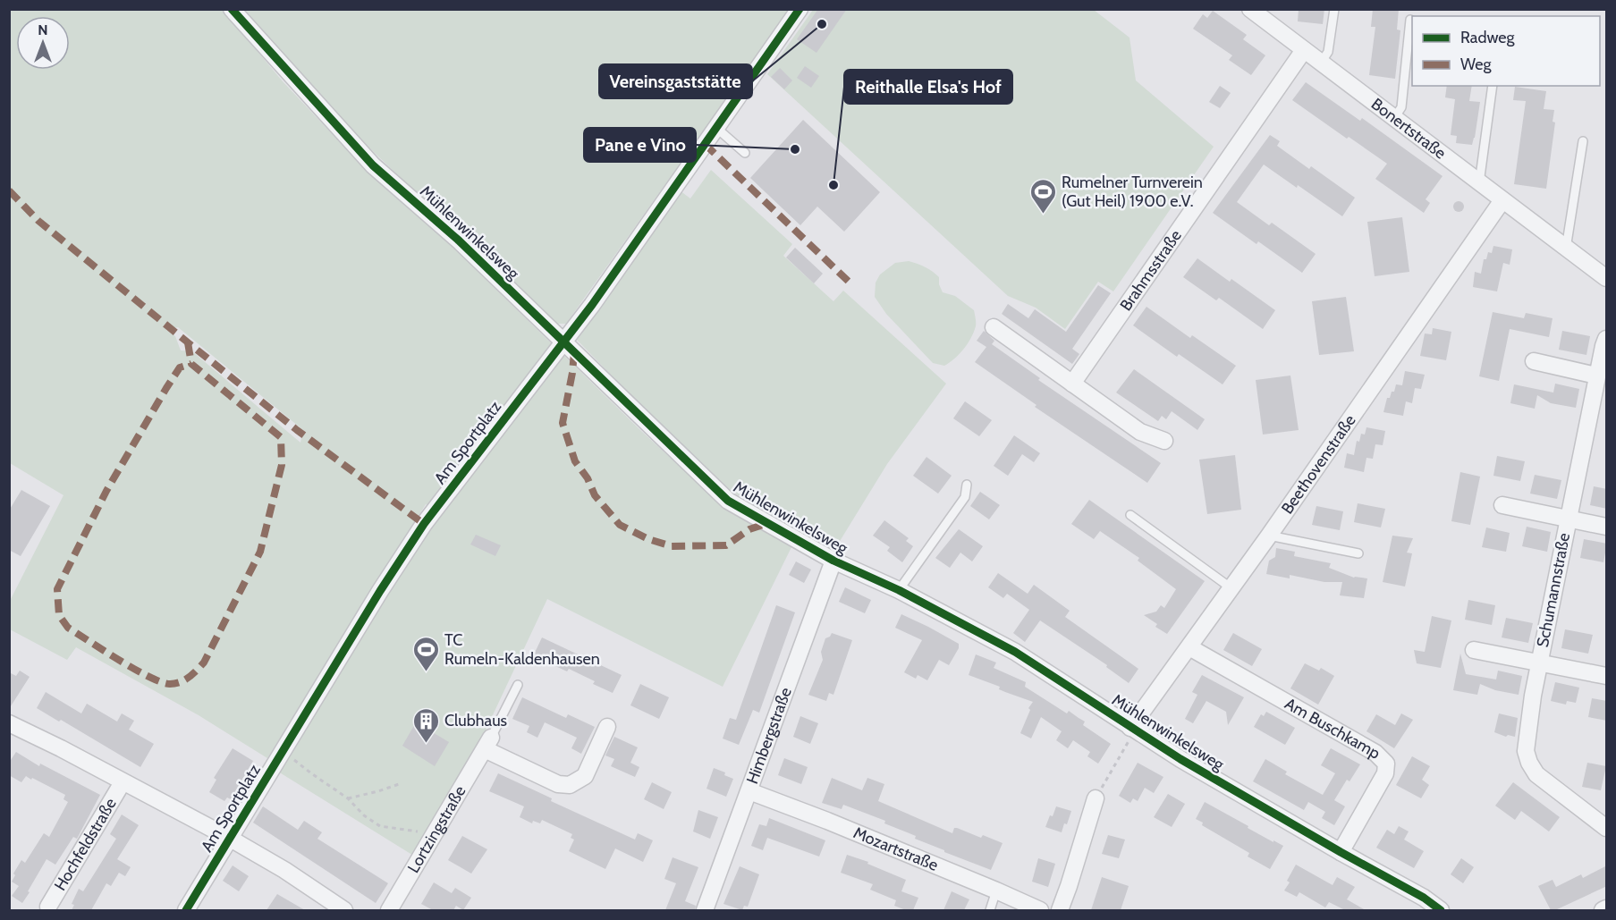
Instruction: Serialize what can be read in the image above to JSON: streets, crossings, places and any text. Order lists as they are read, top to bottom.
{
  "streets": {
    "street": [
      "Bonertstraße",
      "Mühlenwinkelsweg",
      "Brahmsstraße",
      "Am Sportplatz",
      "Beethovenstraße",
      "Schumannstraße",
      "Am Buschkamp",
      "Himbergstraße",
      "Lortzingstraße",
      "Hochfeldstraße",
      "Mozartstraße"
    ]
  },
  "crossings": [
    ["Bonertstraße", "Brahmsstraße"],
    ["Bonertstraße", "Beethovenstraße"],
    ["Mühlenwinkelsweg", "Am Sportplatz"],
    ["Mühlenwinkelsweg", "Beethovenstraße"],
    ["Mühlenwinkelsweg", "Am Buschkamp"],
    ["Mühlenwinkelsweg", "Himbergstraße"],
    ["Am Sportplatz", "Hochfeldstraße"],
    ["Beethovenstraße", "Am Buschkamp"],
    ["Himbergstraße", "Mozartstraße"]
  ],
  "places": {
    "other": ["Vereinsgaststätte", "Pane e Vino", "Reithalle Elsa's Hof"],
    "sports": ["Rumelner Turnverein (Gut Heil) 1900 e.V.", "TC Rumeln-Kaldenhausen"],
    "building": ["Clubhaus"]
  },
  "legend": ["Radweg", "Weg"],
  "north": "top"
}
